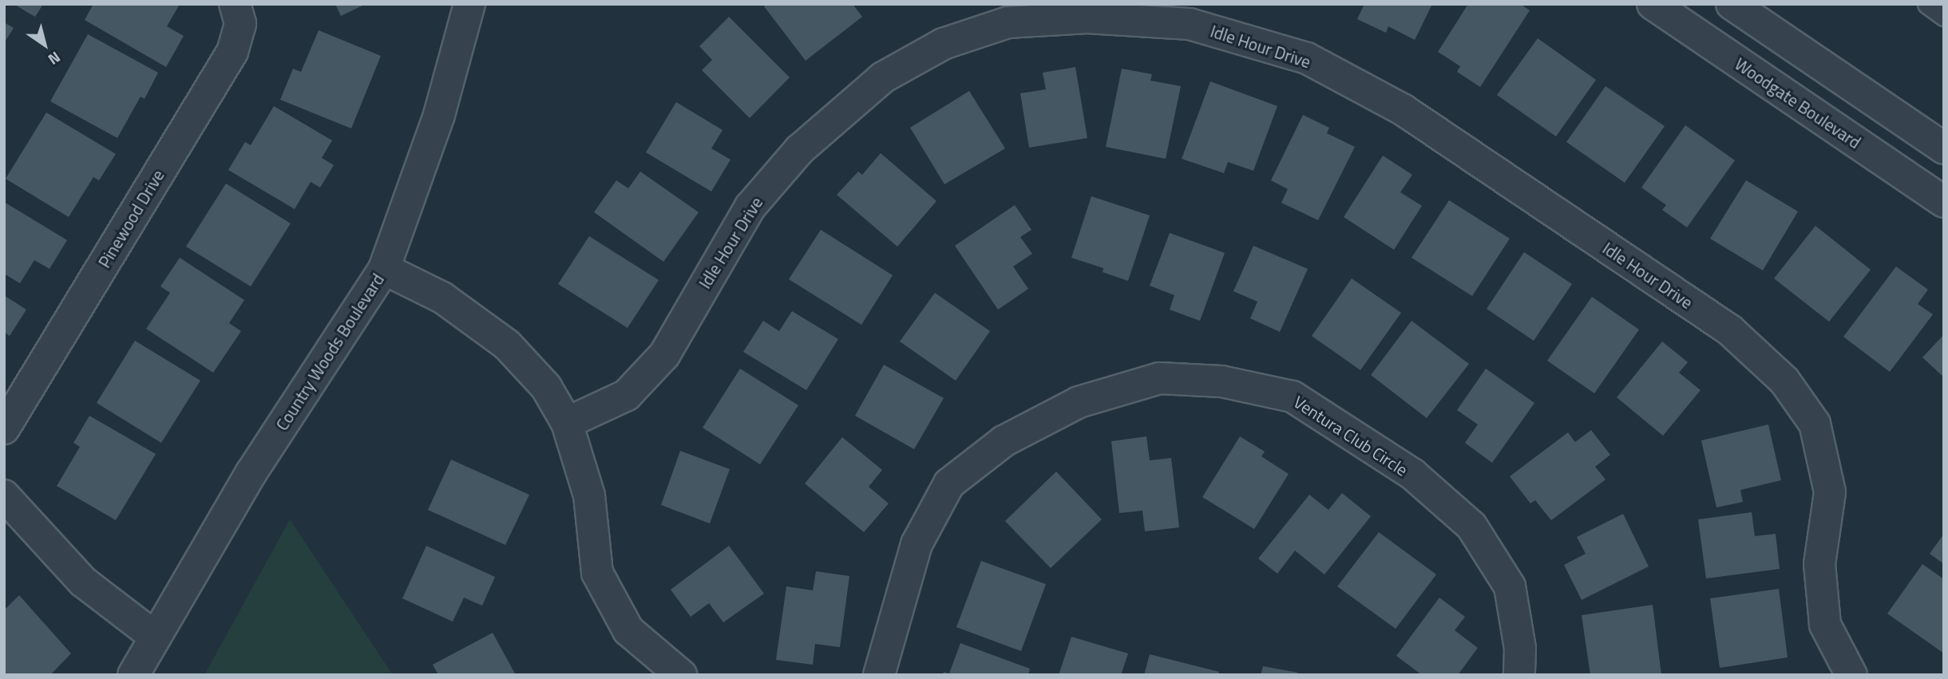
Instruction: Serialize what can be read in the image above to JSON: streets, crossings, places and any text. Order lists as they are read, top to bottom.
{
  "streets": {
    "street": [
      "Idle Hour Drive",
      "Woodgate Boulevard",
      "Pinewood Drive",
      "Country Woods Boulevard",
      "Ventura Club Circle"
    ]
  },
  "north": "bottom right"
}
